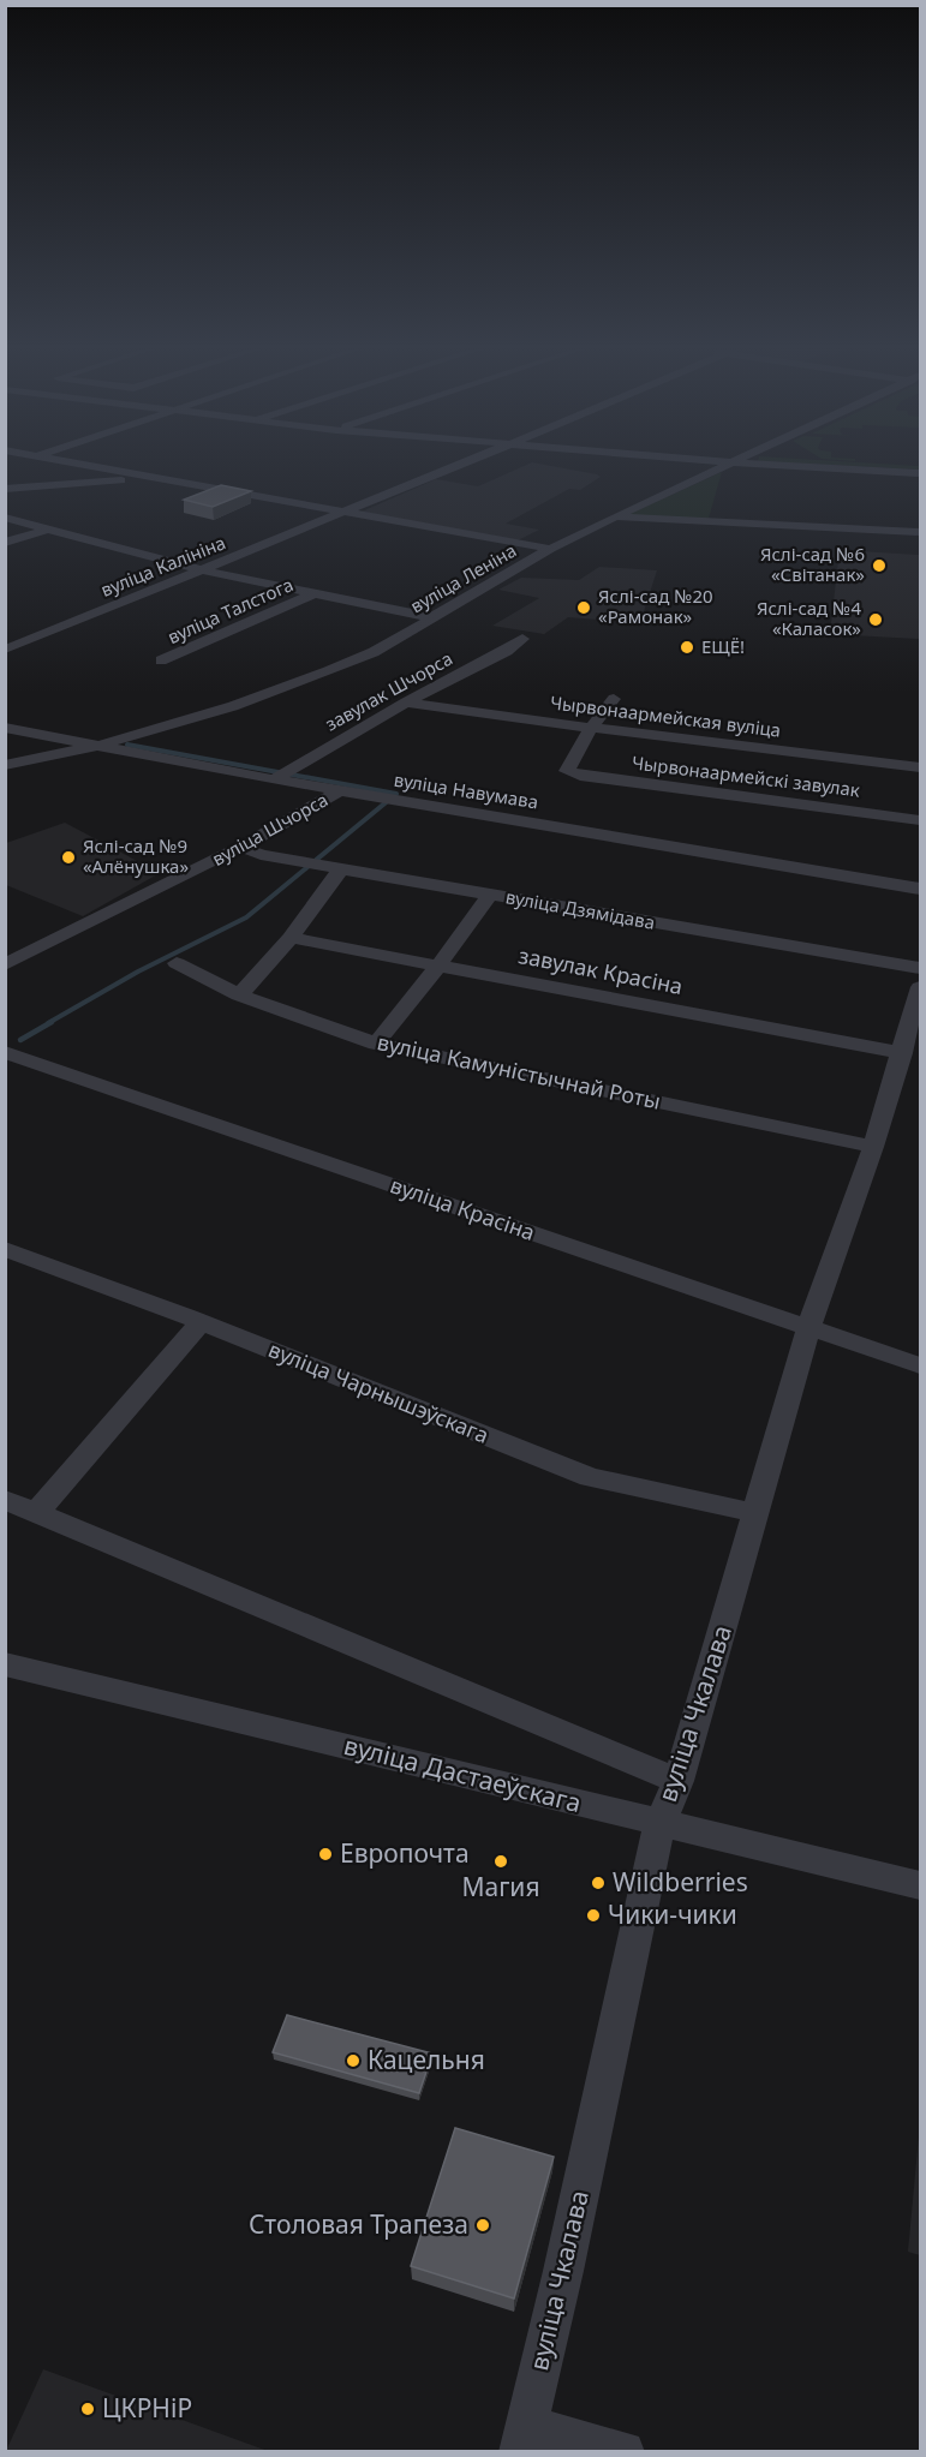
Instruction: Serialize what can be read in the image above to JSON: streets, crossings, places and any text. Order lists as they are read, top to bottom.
{
  "streets": {
    "street": [
      "вуліца Калініна",
      "вуліца Леніна",
      "вуліца Талстога",
      "завулак Шчорса",
      "Чырвонаармейская вуліца",
      "Чырвонаармейскі завулак",
      "вуліца Навумава",
      "вуліца Шчорса",
      "вуліца Дзямідава",
      "завулак Красіна",
      "вуліца Камуністычнай Роты",
      "вуліца Красіна",
      "вуліца Чарнышэўскага",
      "вуліца Чкалава",
      "вуліца Дастаеўскага"
    ]
  },
  "crossings": [
    ["вуліца Леніна", "вуліца Навумава"],
    ["завулак Шчорса", "Чырвонаармейская вуліца"],
    ["завулак Шчорса", "вуліца Навумава"],
    ["Чырвонаармейская вуліца", "Чырвонаармейскі завулак"],
    ["вуліца Навумава", "вуліца Шчорса"],
    ["вуліца Шчорса", "вуліца Дзямідава"],
    ["завулак Красіна", "вуліца Чкалава"],
    ["вуліца Камуністычнай Роты", "вуліца Чкалава"],
    ["вуліца Красіна", "вуліца Чкалава"],
    ["вуліца Чарнышэўскага", "вуліца Чкалава"],
    ["вуліца Чкалава", "вуліца Дастаеўскага"]
  ],
  "places": [
    "Яслі-сад №6 «Світанак»",
    "Яслі-сад №20 «Рамонак»",
    "Яслі-сад №4 «Каласок»",
    "ЕЩЁ!",
    "Яслі-сад №9 «Алёнушка»",
    "Европочта",
    "Магия",
    "Wildberries",
    "Чики-чики",
    "Кацельня",
    "Столовая Трапеза",
    "ЦКРНіР"
  ]
}
